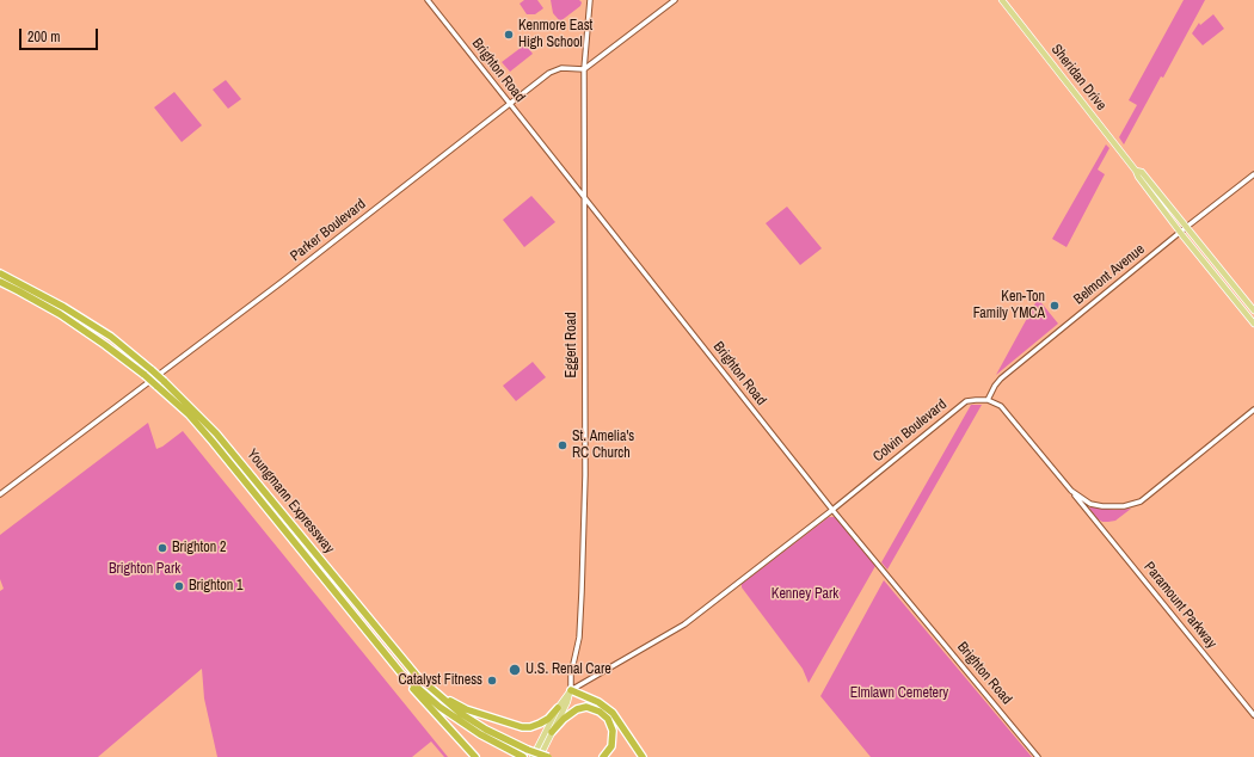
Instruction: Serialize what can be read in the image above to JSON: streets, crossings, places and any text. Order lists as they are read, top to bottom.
{
  "streets": {
    "highway": ["Youngmann Expressway"],
    "main road": ["Sheridan Drive"],
    "street": [
      "Brighton Road",
      "Parker Boulevard",
      "Belmont Avenue",
      "Eggert Road",
      "Colvin Boulevard",
      "Paramount Parkway"
    ]
  },
  "crossings": [
    ["Brighton Road", "Parker Boulevard"],
    ["Brighton Road", "Eggert Road"],
    ["Brighton Road", "Colvin Boulevard"],
    ["Sheridan Drive", "Belmont Avenue"],
    ["Parker Boulevard", "Eggert Road"],
    ["Belmont Avenue", "Colvin Boulevard"],
    ["Eggert Road", "Colvin Boulevard"]
  ],
  "parks": ["Brighton Park", "Kenney Park", "Elmlawn Cemetery"],
  "places": [
    "Kenmore East High School",
    "Ken-Ton Family YMCA",
    "St. Amelia's RC Church",
    "Brighton 2",
    "Brighton 1",
    "U.S. Renal Care",
    "Catalyst Fitness"
  ],
  "scale_bar": "200 m"
}
